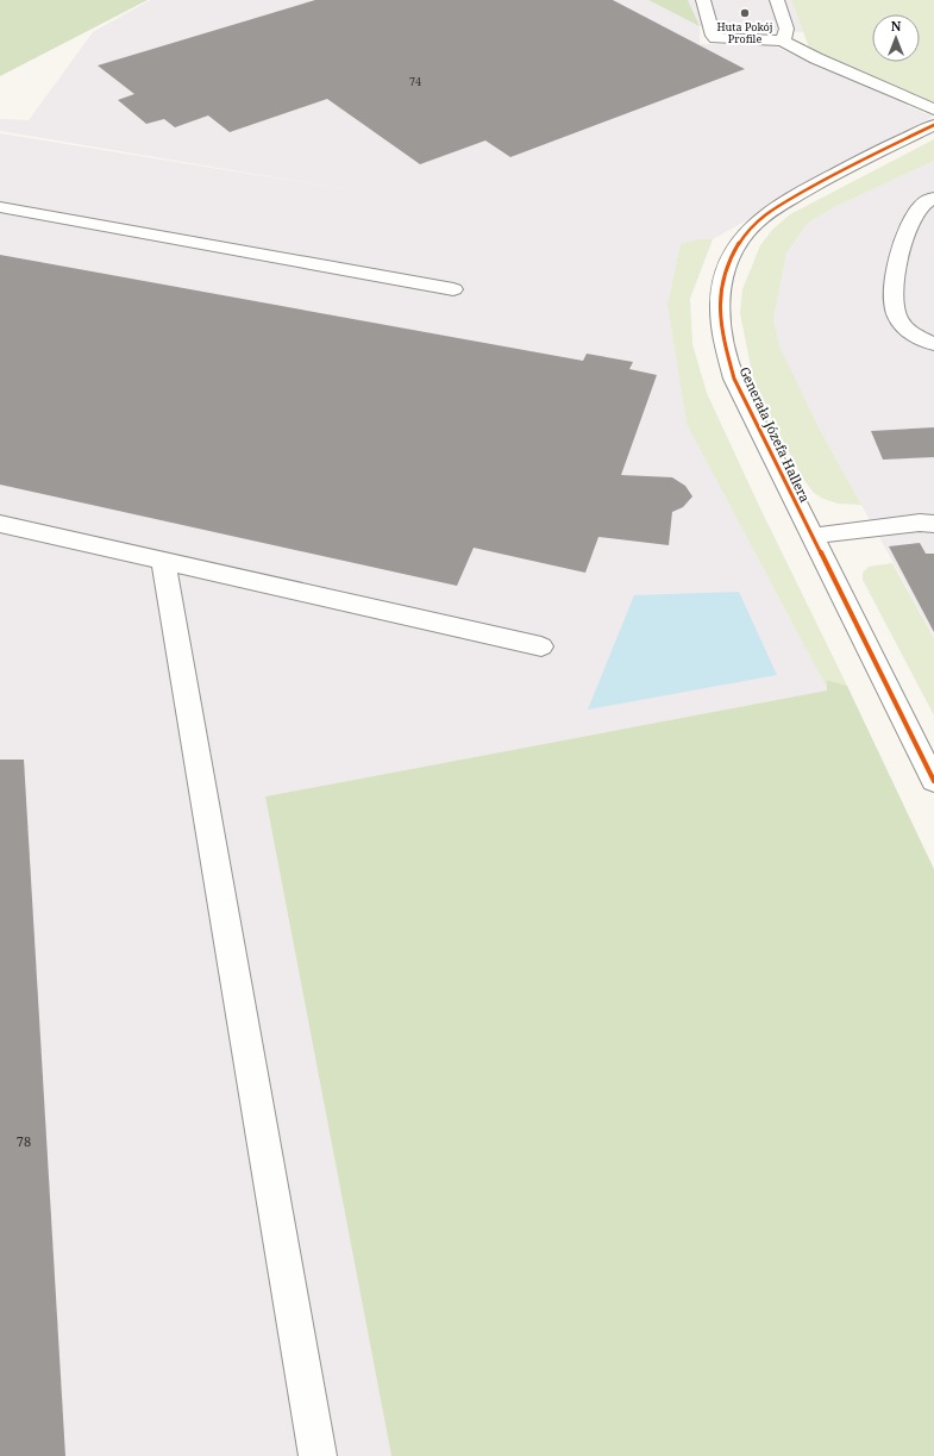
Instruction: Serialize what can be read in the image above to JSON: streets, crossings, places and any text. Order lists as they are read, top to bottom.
{
  "streets": {
    "street": ["Generała Józefa Hallera"]
  },
  "places": ["Huta Pokój Profile"],
  "house_numbers": ["74", "78"],
  "north": "top"
}
